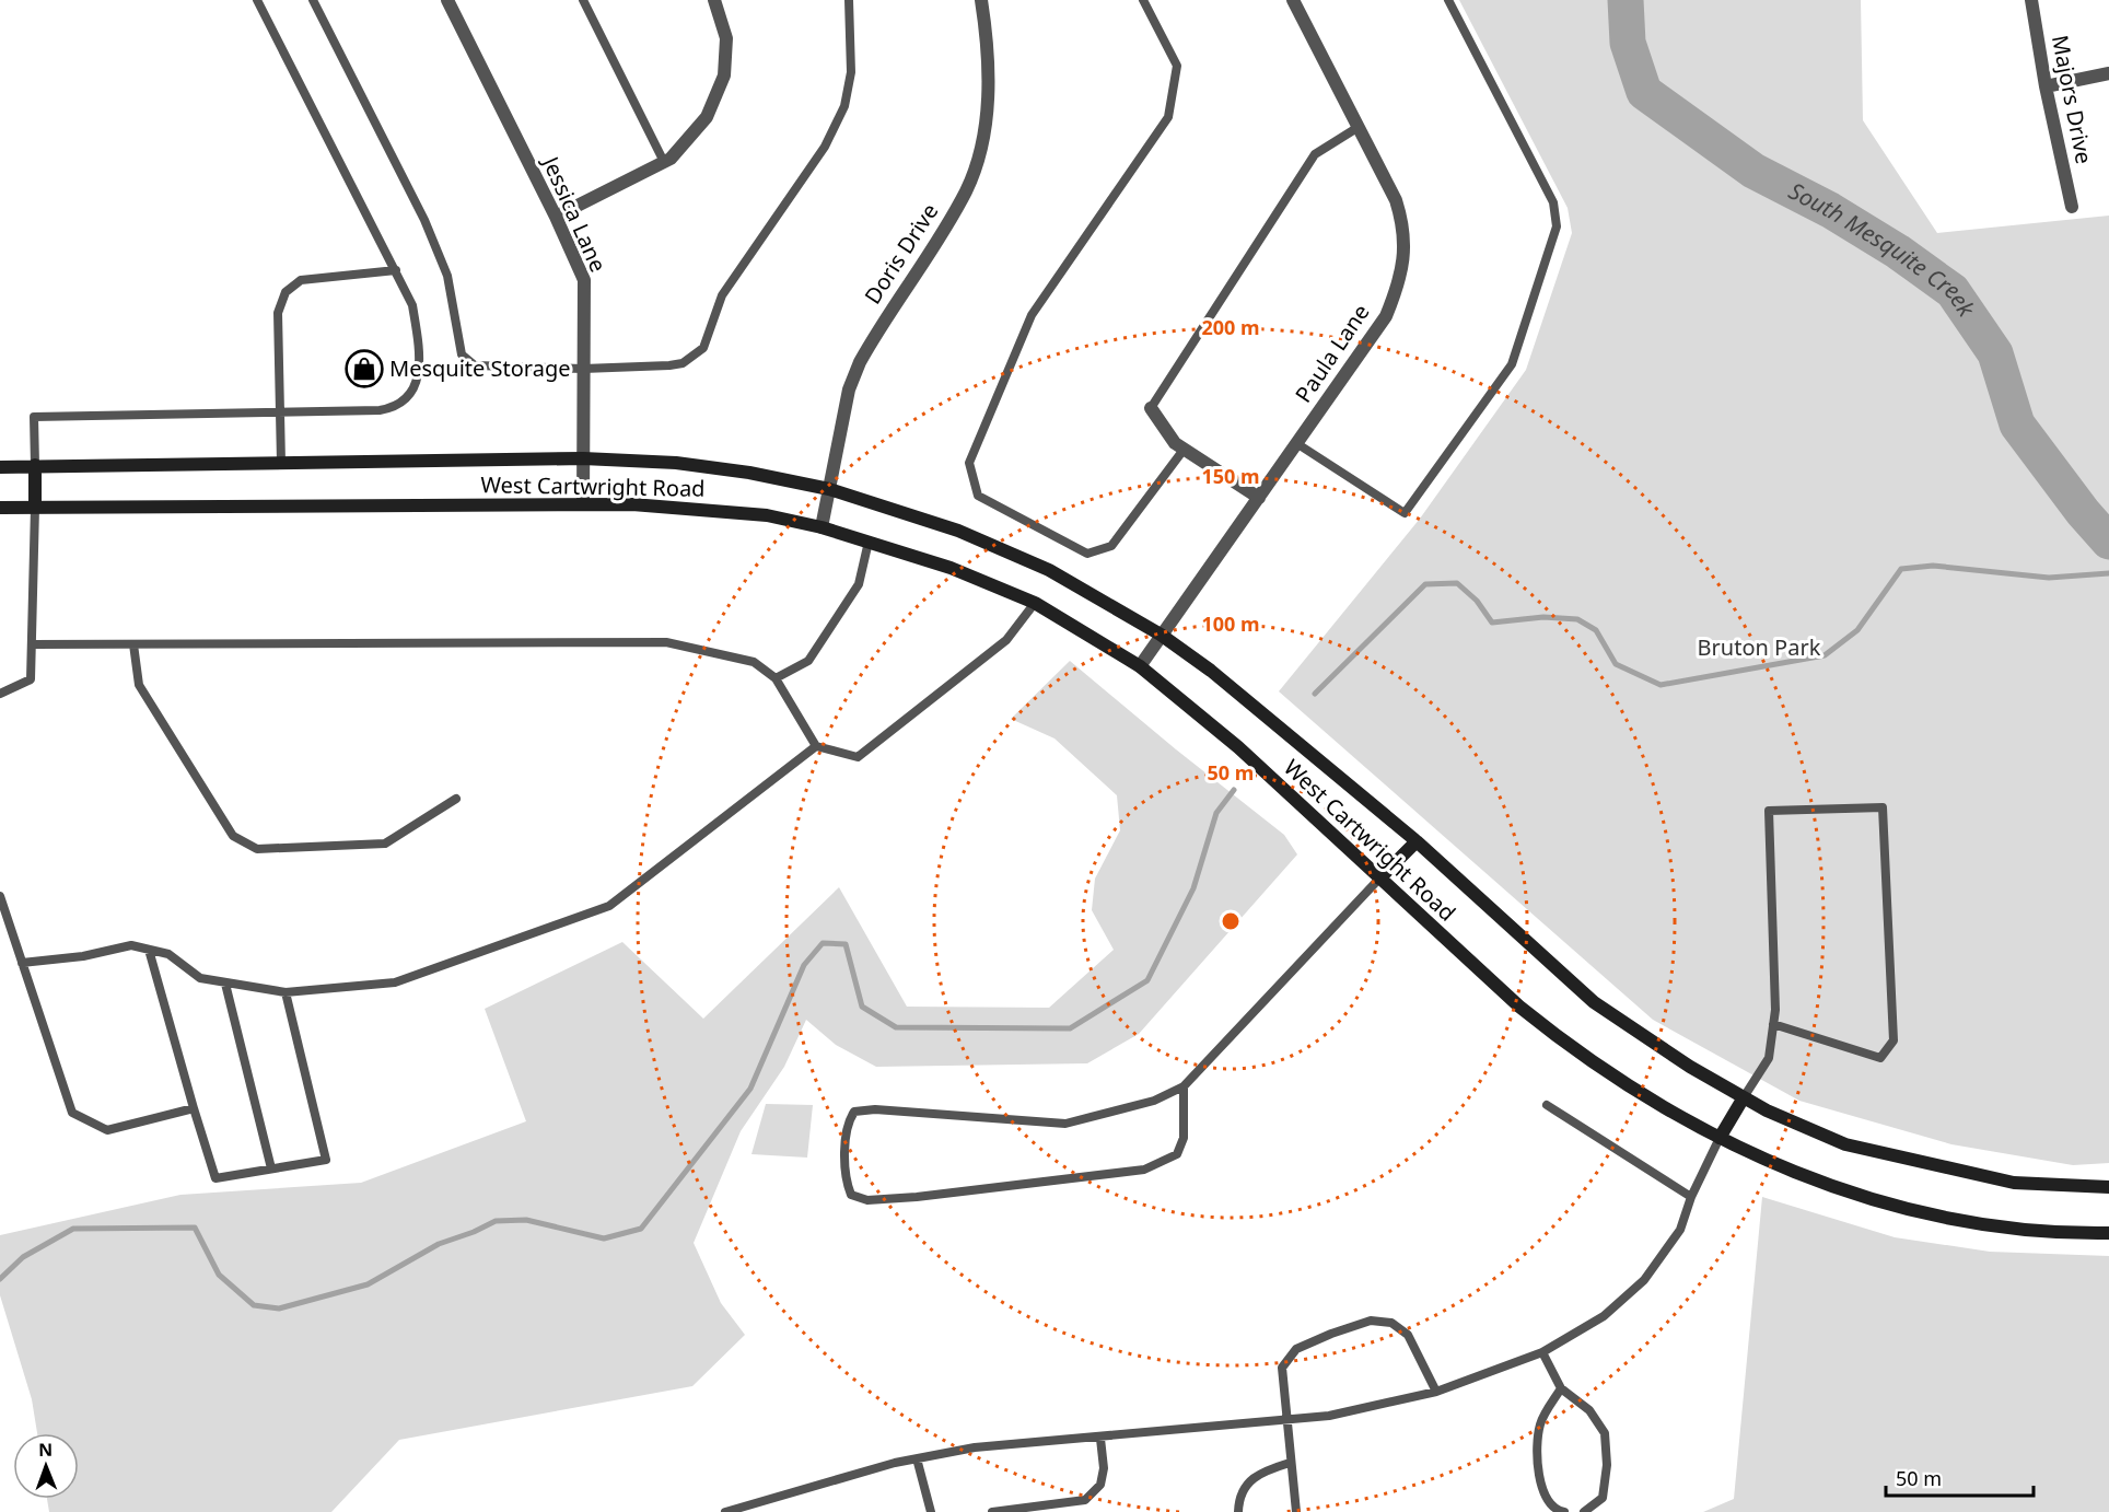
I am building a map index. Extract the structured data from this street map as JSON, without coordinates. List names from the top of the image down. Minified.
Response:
{"streets":{"main road":["West Cartwright Road"],"street":["Majors Drive","Jessica Lane","Doris Drive","Paula Lane"]},"crossings":[["Jessica Lane","West Cartwright Road"],["Doris Drive","West Cartwright Road"],["Paula Lane","West Cartwright Road"]],"water":["South Mesquite Creek"],"parks":["Bruton Park"],"places":{"shop":["Mesquite Storage"]},"scale_bar":"50 m","north":"top","rings":["200 m","150 m","100 m","50 m"]}
